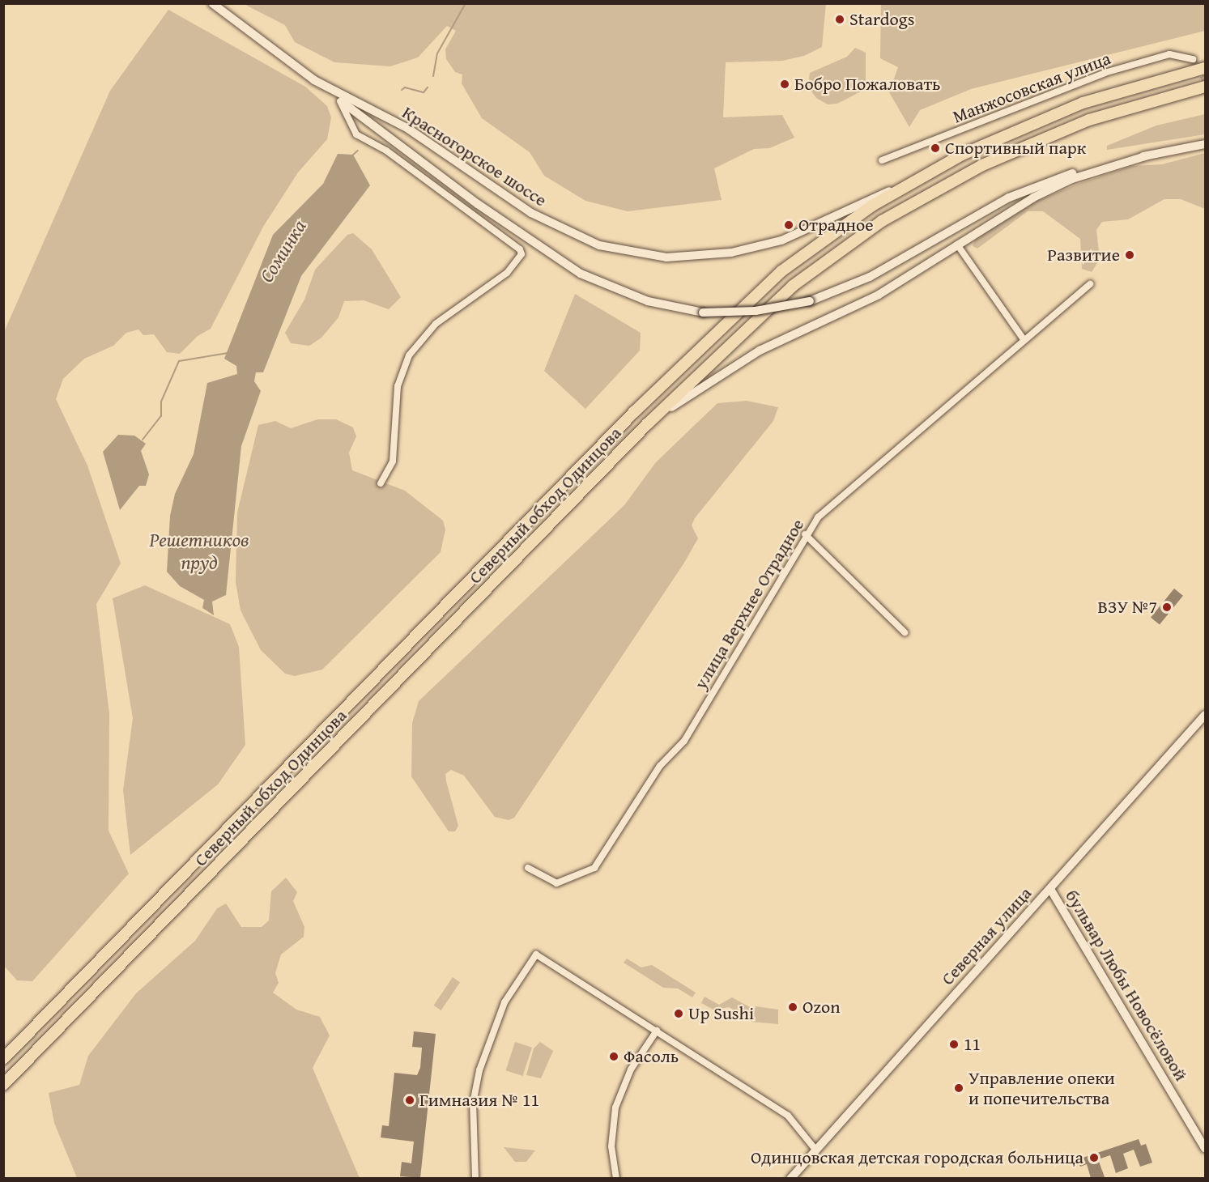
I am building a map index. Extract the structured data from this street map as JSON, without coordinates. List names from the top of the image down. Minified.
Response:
{"streets":{"highway":["Северный обход Одинцова"],"main road":["Красногорское шоссе","Северная улица","бульвар Любы Новосёловой"],"street":["Манжосовская улица","улица Верхнее Отрадное"]},"crossings":[["Красногорское шоссе","Северный обход Одинцова"],["Северная улица","бульвар Любы Новосёловой"]],"water":["Соминка","Решетников пруд"],"places":["Stardogs","Бобро Пожаловать","Спортивный парк","Отрадное","Развитие","ВЗУ №7","Ozon","Up Sushi","11","Фасоль","Управление опеки и попечительства","Гимназия № 11","Одинцовская детская городская больница"]}
